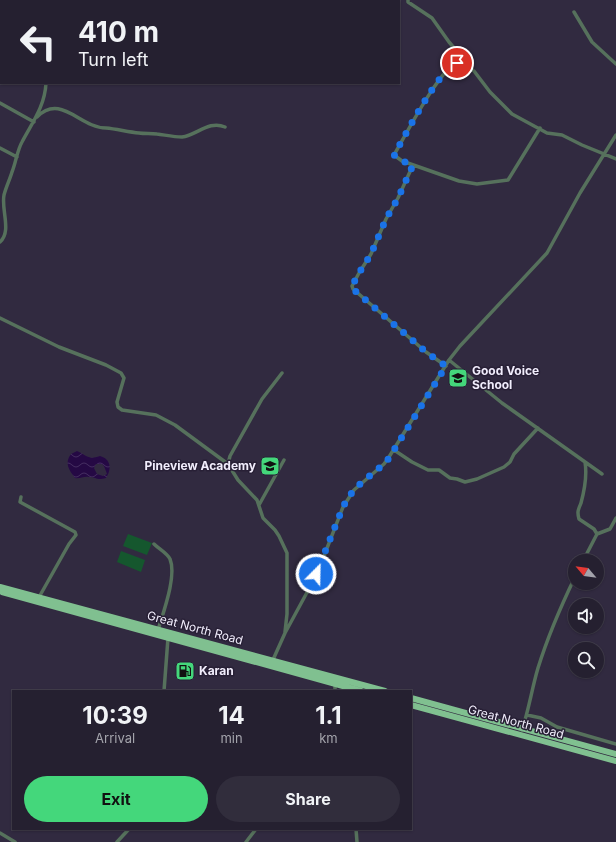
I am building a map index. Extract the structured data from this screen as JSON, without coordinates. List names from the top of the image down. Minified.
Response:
{"streets":{"highway":["Great North Road"]},"places":{"school or university":["Good Voice School","Pineview Academy"],"fuel station":["Karan"]},"north":"top left","page":{"turn":["410 m","Turn left"],"eta":["10:39","Arrival","14","min","1.1","km"],"buttons":["Exit","Share"]}}
